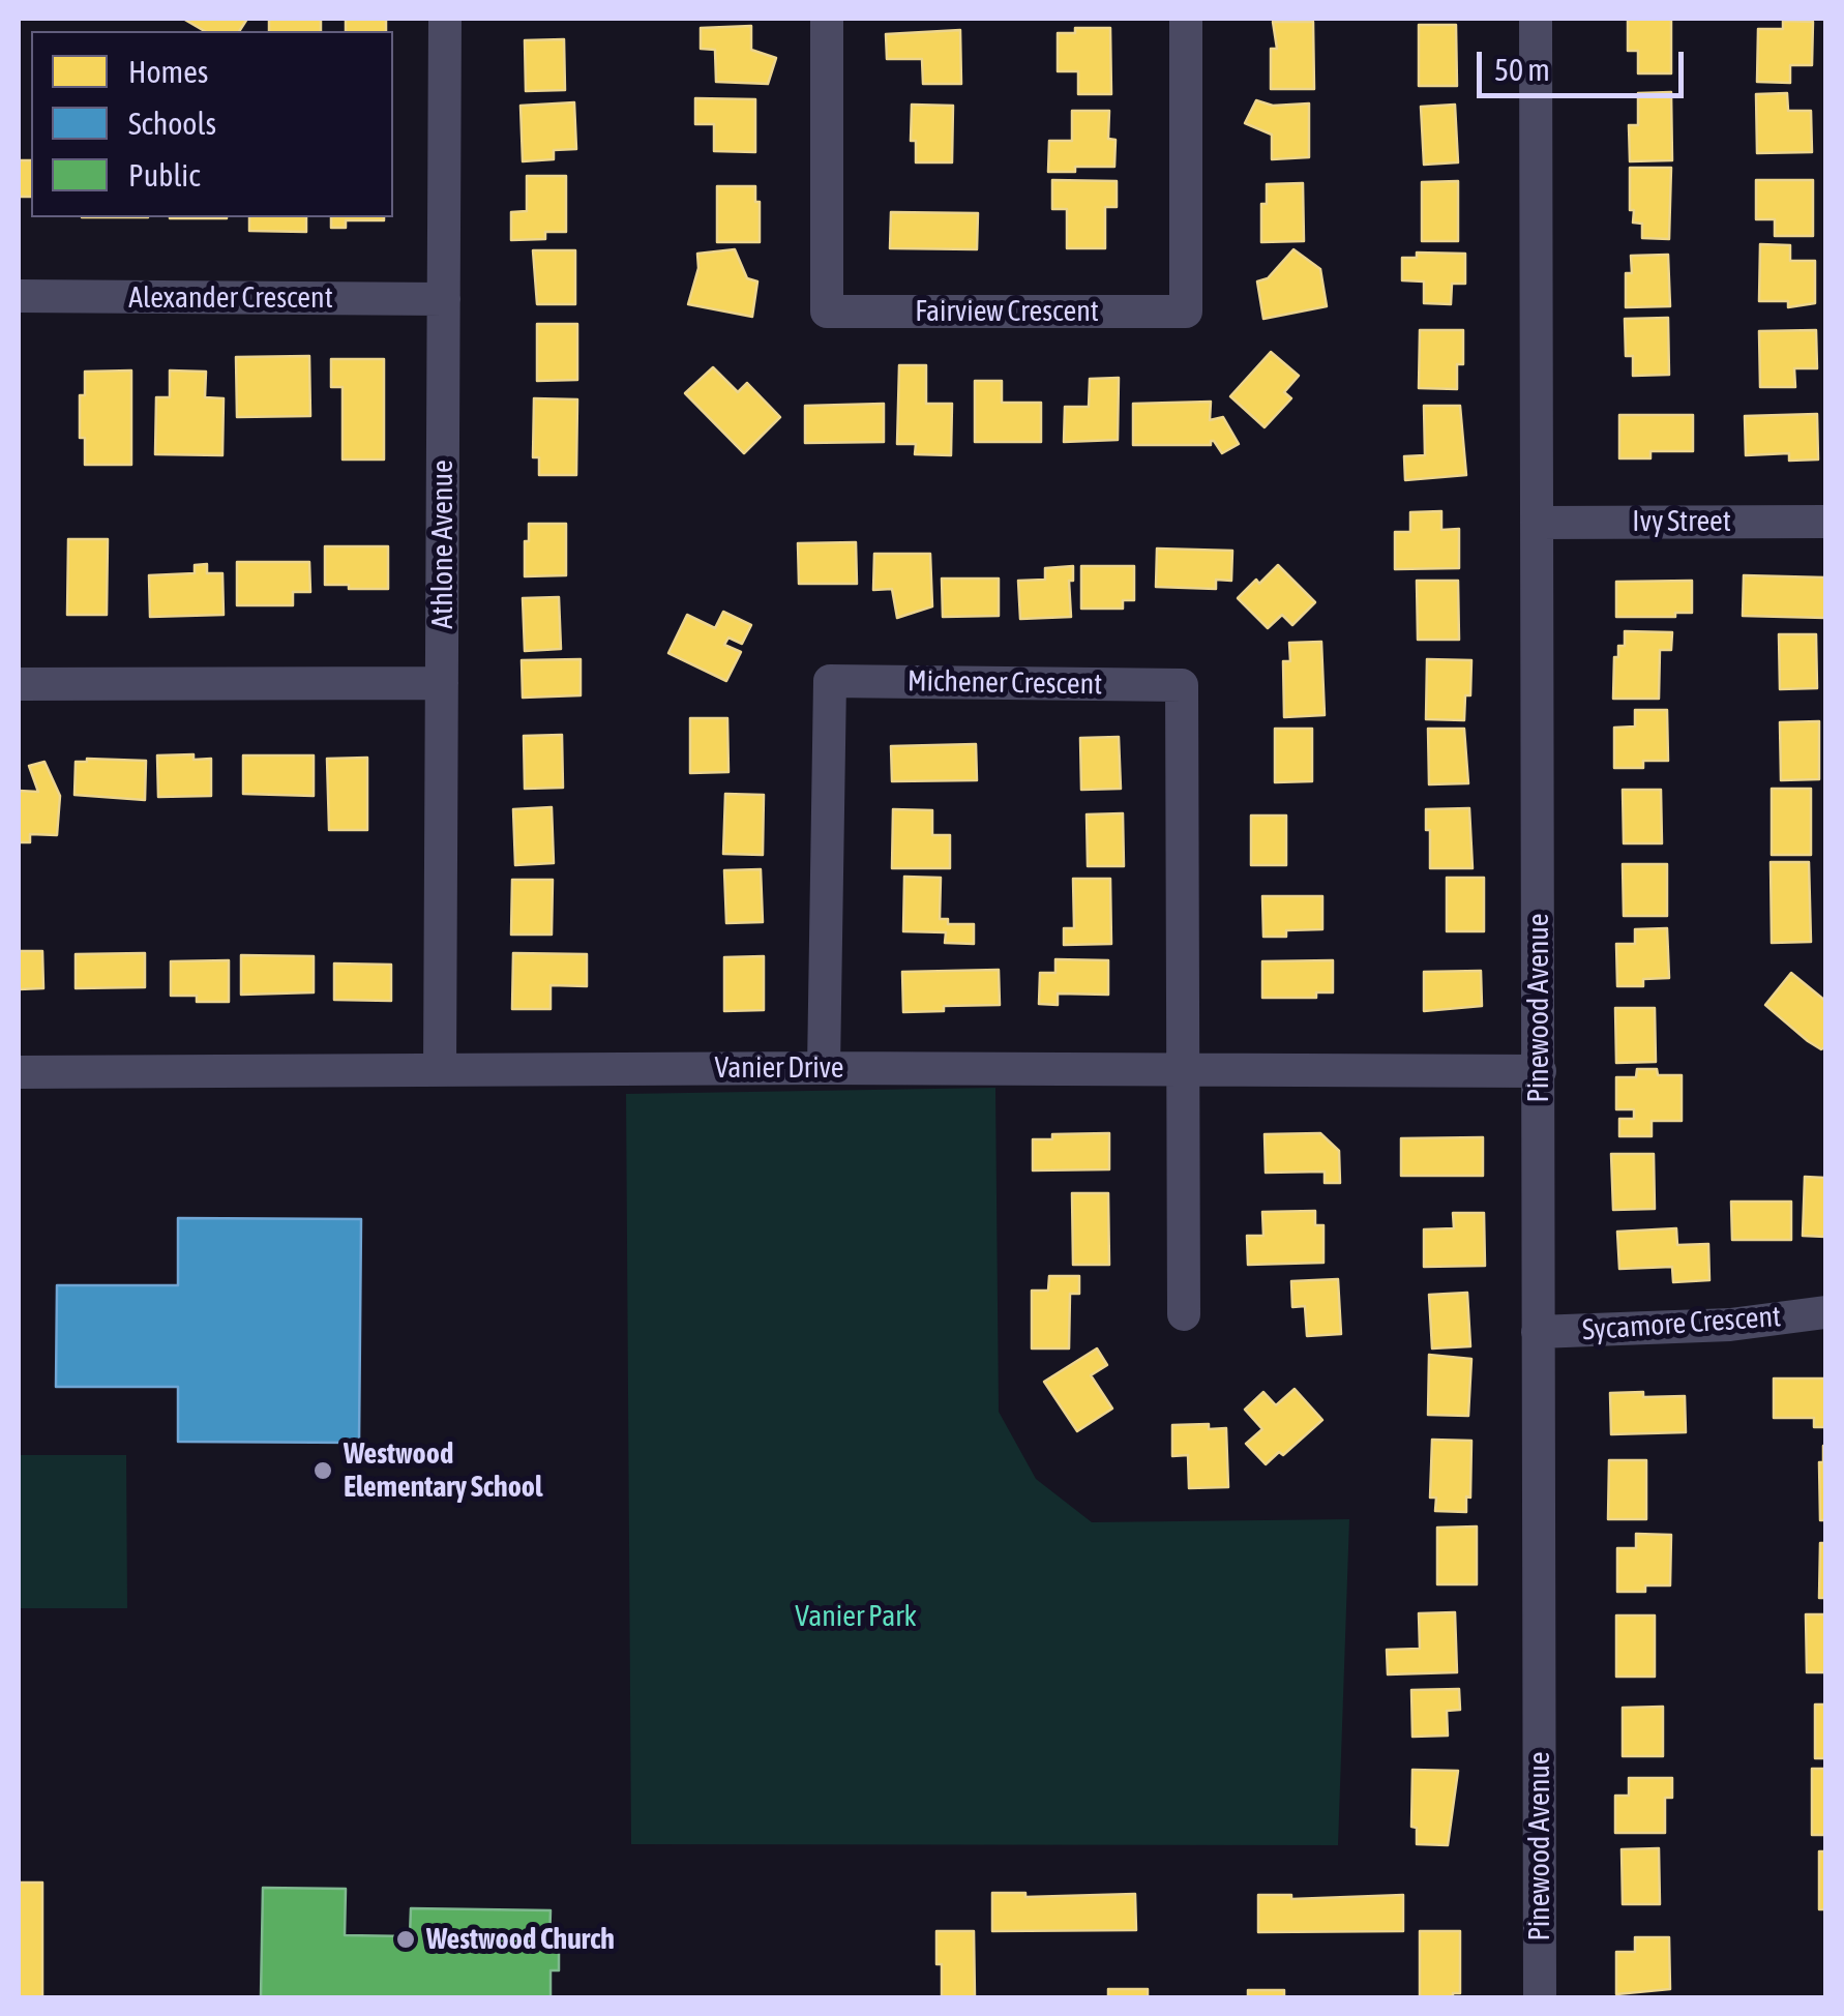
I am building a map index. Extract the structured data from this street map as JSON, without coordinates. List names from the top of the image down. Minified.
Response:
{"streets":{"street":["Alexander Crescent","Fairview Crescent","Ivy Street","Athlone Avenue","Michener Crescent","Pinewood Avenue","Vanier Drive","Sycamore Crescent"]},"crossings":[["Alexander Crescent","Athlone Avenue"],["Ivy Street","Pinewood Avenue"],["Athlone Avenue","Vanier Drive"],["Michener Crescent","Vanier Drive"],["Pinewood Avenue","Vanier Drive"],["Pinewood Avenue","Sycamore Crescent"]],"parks":["Vanier Park"],"places":["Westwood Elementary School","Westwood Church"],"legend":["Homes","Schools","Public"],"scale_bar":"50 m"}
